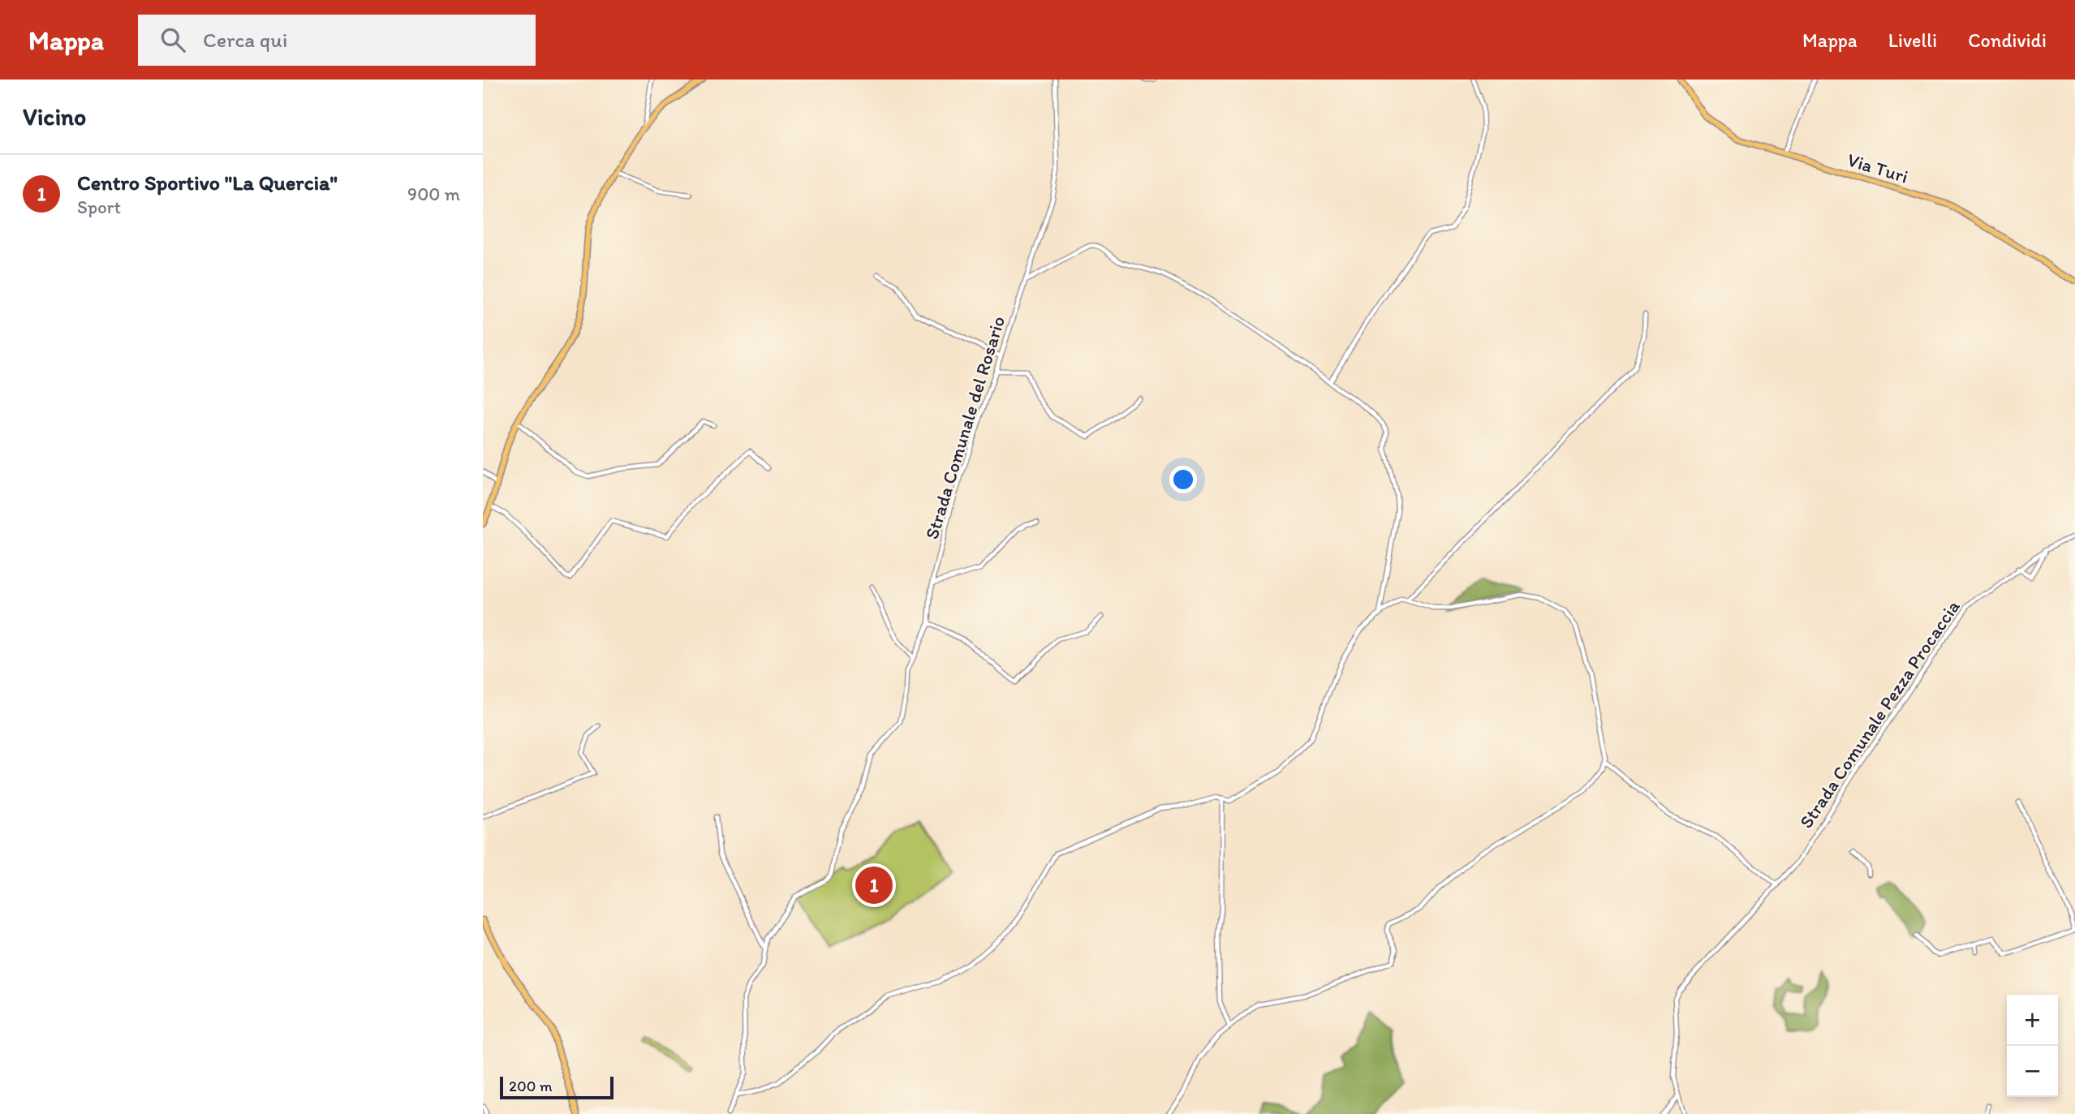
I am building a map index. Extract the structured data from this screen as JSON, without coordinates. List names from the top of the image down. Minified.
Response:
{"streets":{"main road":["Via Turi"],"street":["Strada Comunale del Rosario","Strada Comunale Pezza Procaccia"]},"scale_bar":"200 m","page":{"header":"Mappa","search":"Cerca qui","nav":["Mappa","Livelli","Condividi"],"heading":"Vicino","list":[{"mark":"1","name":"Centro Sportivo \"La Quercia\"","note":"Sport","value":"900 m"}],"pins":"1","map_buttons":["+","−"],"scale":"200 m"}}
